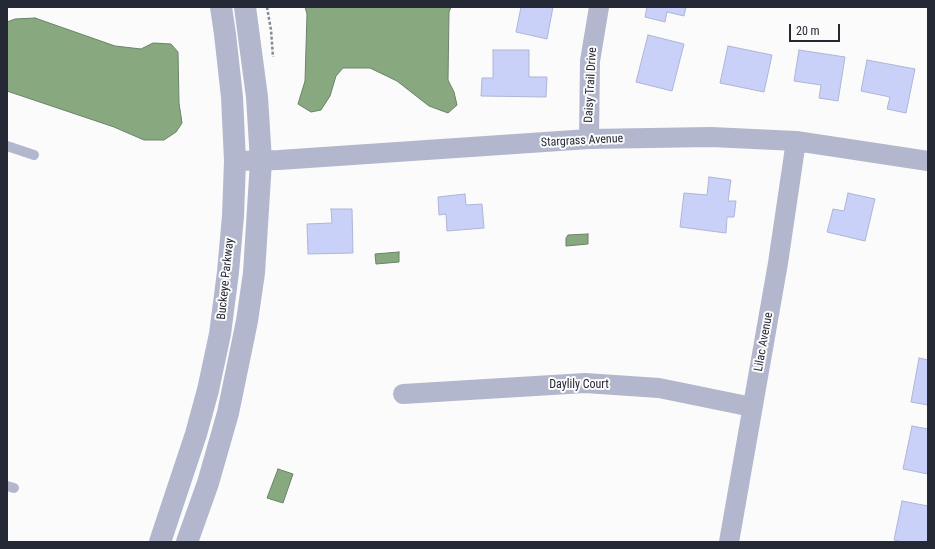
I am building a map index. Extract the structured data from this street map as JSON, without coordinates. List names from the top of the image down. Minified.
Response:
{"streets":{"street":["Daisy Trail Drive","Stargrass Avenue","Buckeye Parkway","Lilac Avenue","Daylily Court"]},"crossings":[["Daisy Trail Drive","Stargrass Avenue"],["Stargrass Avenue","Buckeye Parkway"],["Stargrass Avenue","Lilac Avenue"],["Lilac Avenue","Daylily Court"]],"scale_bar":"20 m"}
